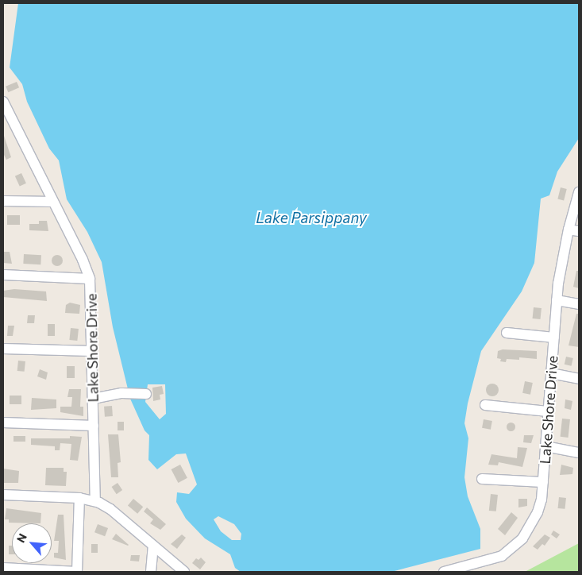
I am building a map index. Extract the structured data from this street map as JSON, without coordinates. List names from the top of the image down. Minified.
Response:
{"streets":{"street":["Lake Shore Drive"]},"water":["Lake Parsippany"],"north":"top left"}
